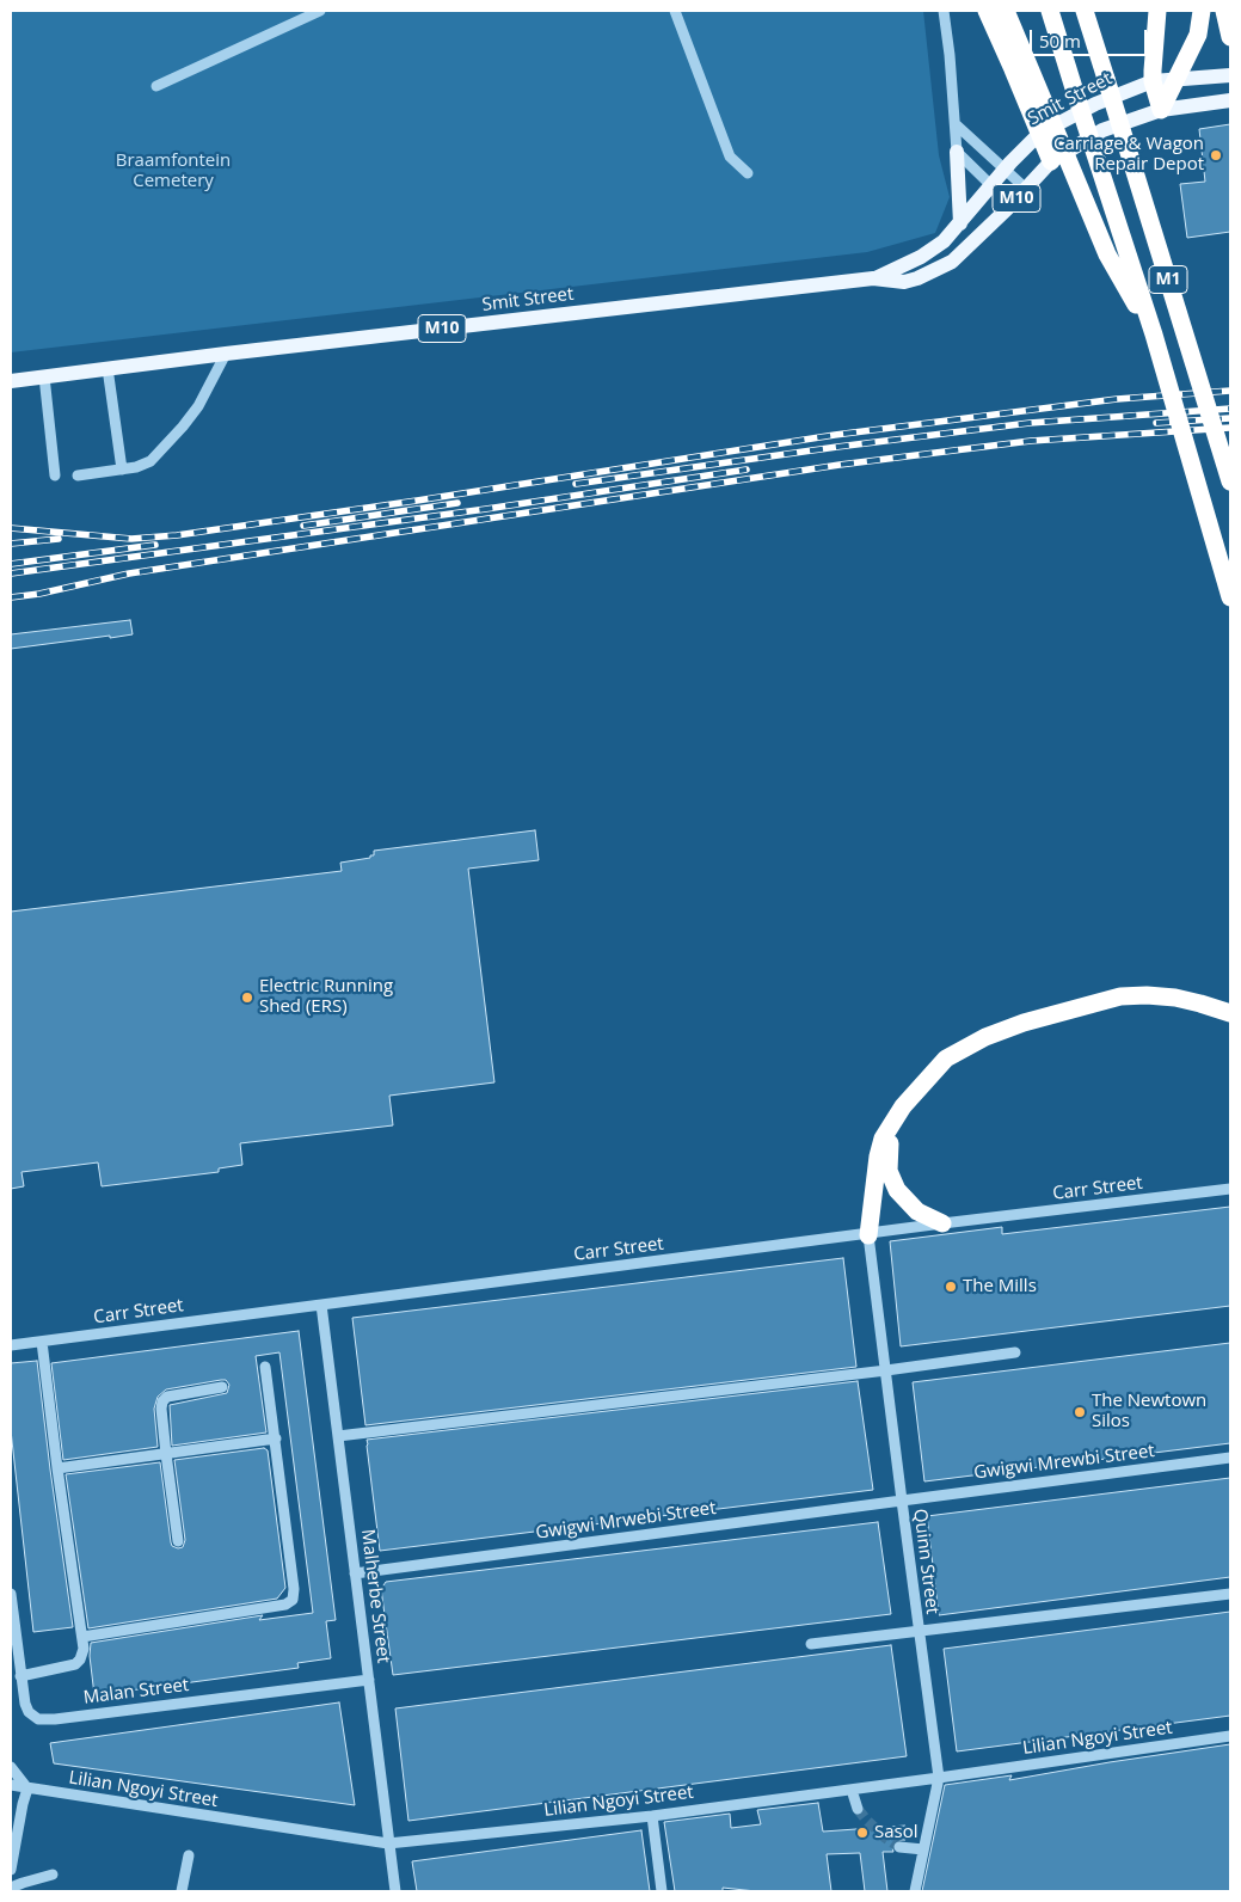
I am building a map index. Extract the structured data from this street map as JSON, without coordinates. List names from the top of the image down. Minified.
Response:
{"streets":{"highway":["M1"],"main road":["Smit Street","M10"],"street":["Carr Street","Gwigwi Mrewbi Street","Gwigwi Mrwebi Street","Quinn Street","Malherbe Street","Malan Street","Lilian Ngoyi Street"]},"crossings":[["Carr Street","Quinn Street"],["Carr Street","Malherbe Street"],["Gwigwi Mrewbi Street","Gwigwi Mrwebi Street"],["Gwigwi Mrewbi Street","Quinn Street"],["Gwigwi Mrwebi Street","Quinn Street"],["Gwigwi Mrwebi Street","Malherbe Street"],["Quinn Street","Lilian Ngoyi Street"],["Malherbe Street","Malan Street"],["Malherbe Street","Lilian Ngoyi Street"]],"parks":["Braamfontein Cemetery"],"places":["Carriage & Wagon Repair Depot","Electric Running Shed (ERS)","The Mills","The Newtown Silos","Sasol"],"scale_bar":"50 m"}
